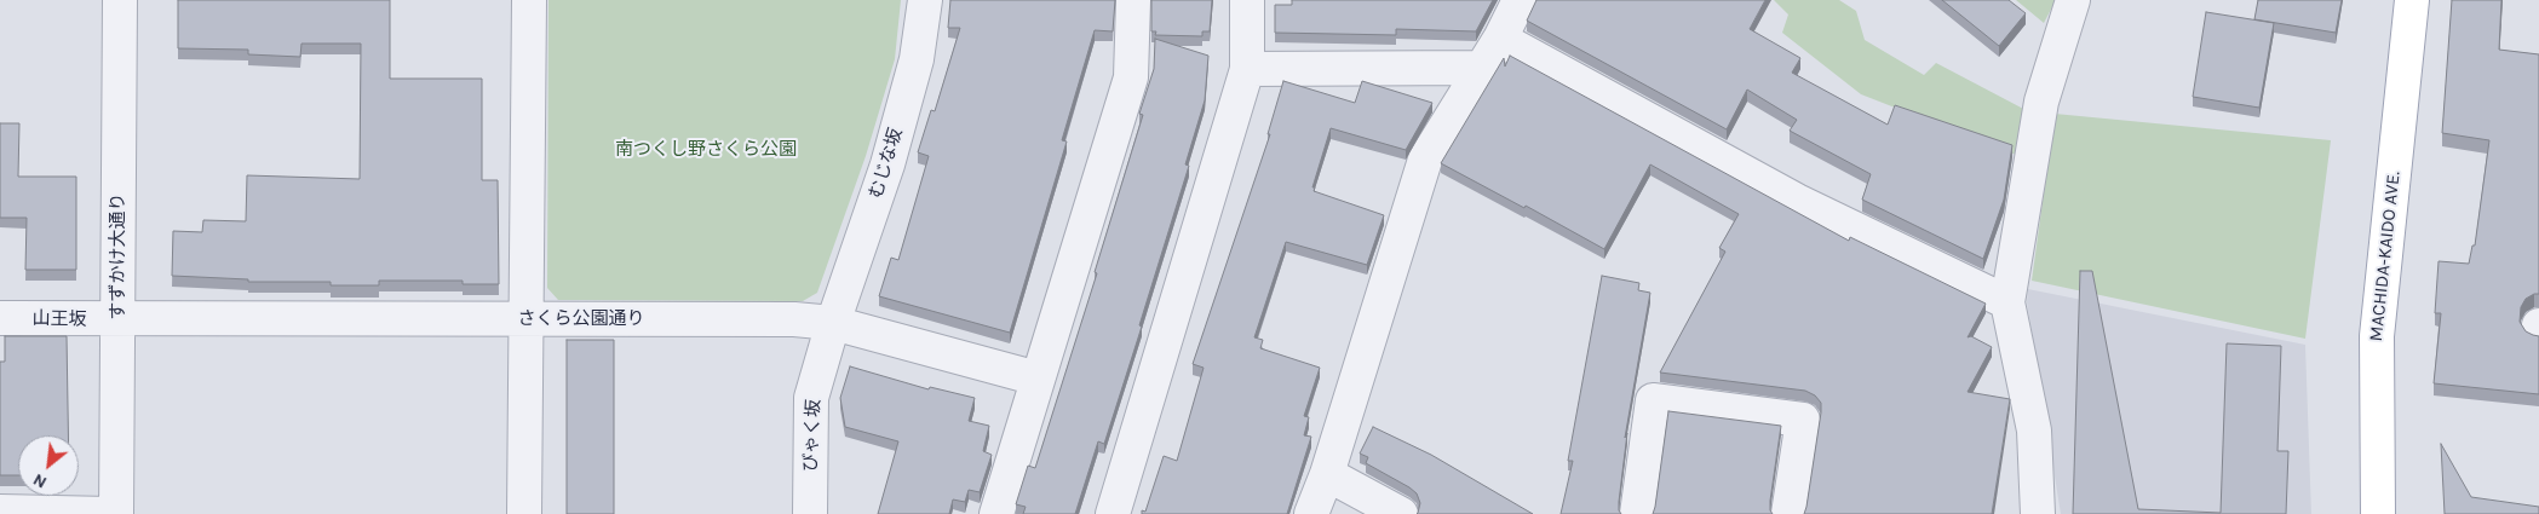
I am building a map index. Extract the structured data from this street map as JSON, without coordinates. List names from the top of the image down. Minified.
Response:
{"streets":{"main road":["MACHIDA-KAIDO AVE."],"street":["むじな坂","すずかけ大通り","山王坂","さくら公園通り","びゃく坂"]},"crossings":[["むじな坂","さくら公園通り"],["むじな坂","びゃく坂"],["すずかけ大通り","山王坂"],["すずかけ大通り","さくら公園通り"],["山王坂","さくら公園通り"],["さくら公園通り","びゃく坂"]],"parks":["南つくし野さくら公園"],"north":"bottom left"}
